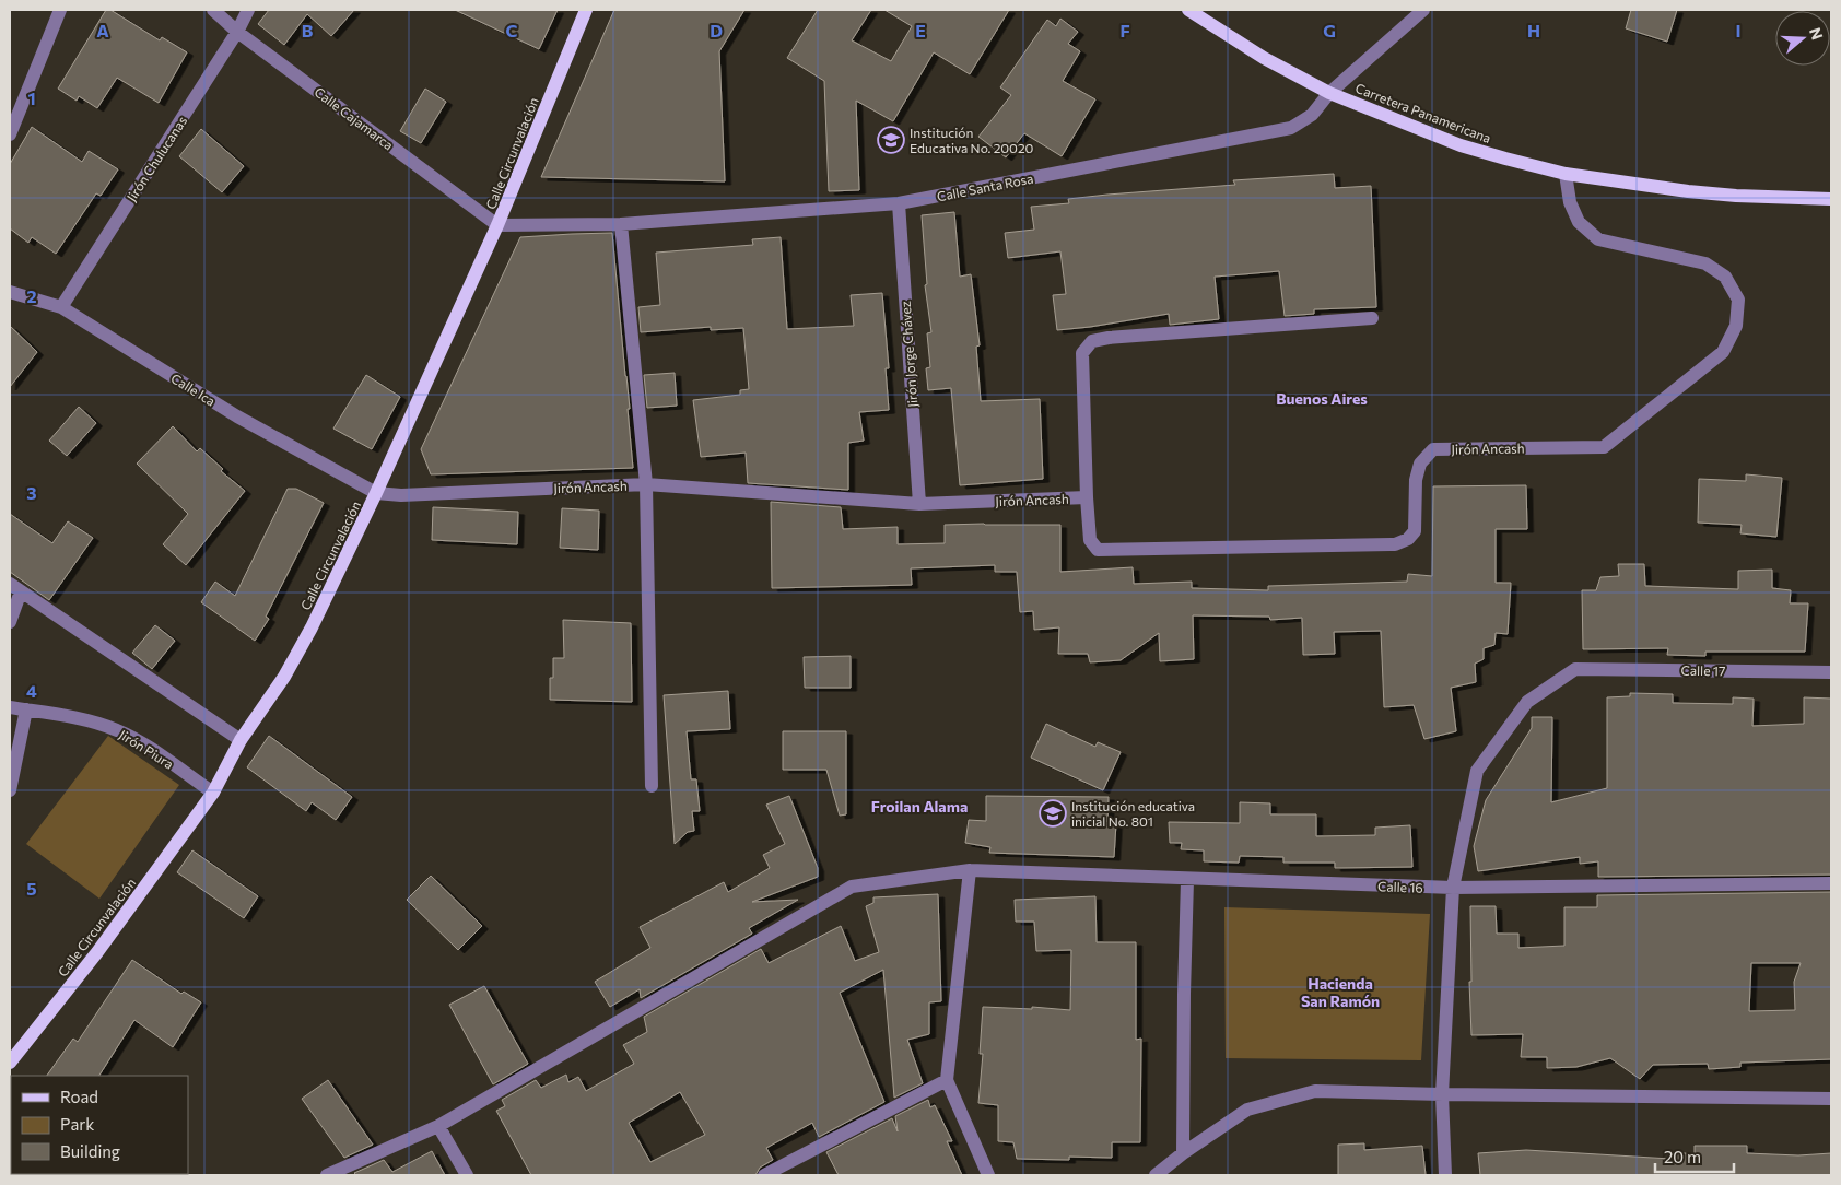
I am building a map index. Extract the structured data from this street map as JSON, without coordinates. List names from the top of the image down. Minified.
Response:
{"streets":{"main road":["Carretera Panamericana","Calle Circunvalación"],"street":["Calle Cajamarca","Jirón Chulucanas","Calle Santa Rosa","Jirón Jorge Chávez","Calle Ica","Jirón Ancash","Calle 17","Jirón Piura","Calle 16"]},"crossings":[["Carretera Panamericana","Calle Santa Rosa"],["Carretera Panamericana","Jirón Ancash"],["Calle Cajamarca","Calle Circunvalación"],["Calle Cajamarca","Jirón Chulucanas"],["Calle Cajamarca","Calle Santa Rosa"],["Calle Circunvalación","Calle Santa Rosa"],["Calle Circunvalación","Calle Ica"],["Calle Circunvalación","Jirón Ancash"],["Calle Circunvalación","Jirón Piura"],["Jirón Chulucanas","Calle Ica"],["Calle Santa Rosa","Jirón Jorge Chávez"],["Jirón Jorge Chávez","Jirón Ancash"],["Calle Ica","Jirón Ancash"],["Calle 17","Calle 16"]],"districts":["Buenos Aires","Froilan Alama","Hacienda San Ramón"],"places":{"school or university":["Institución Educativa No. 20020","Institución educativa inicial No. 801"]},"legend":["Road","Park","Building"],"scale_bar":"20 m","north":"right","grid":{"columns":["A","B","C","D","E","F","G","H","I"],"rows":["1","2","3","4","5"]}}
